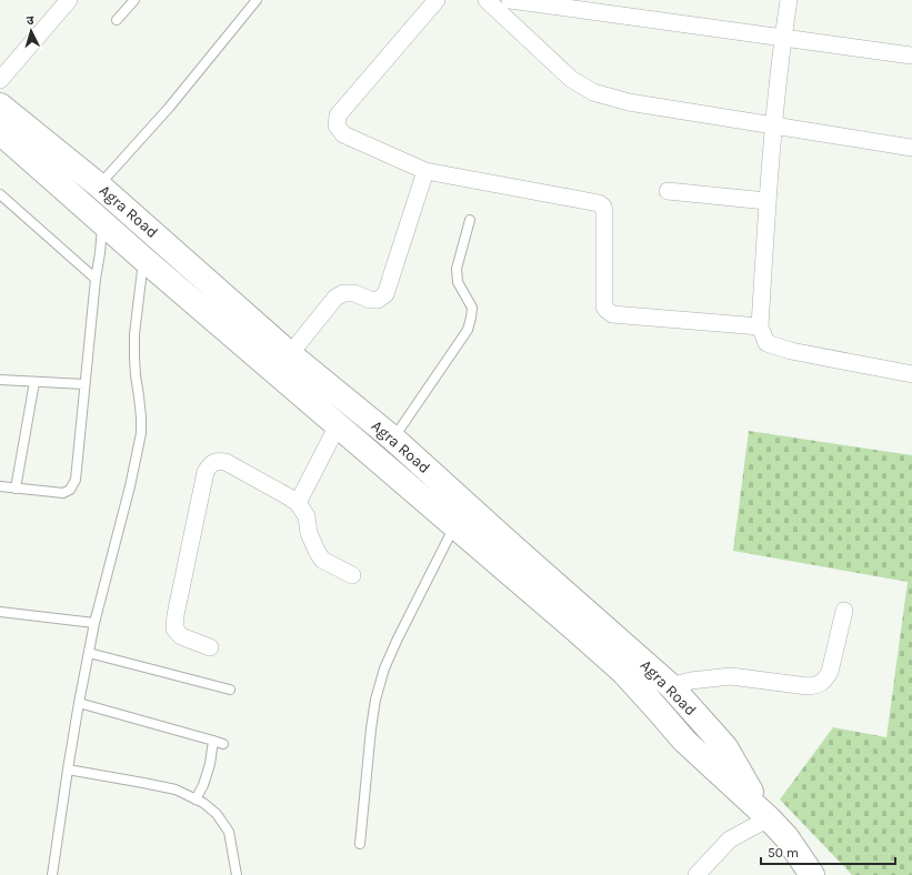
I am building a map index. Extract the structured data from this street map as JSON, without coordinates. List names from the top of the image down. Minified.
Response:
{"streets":{"highway":["Agra Road"]},"scale_bar":"50 m","north":"top"}
